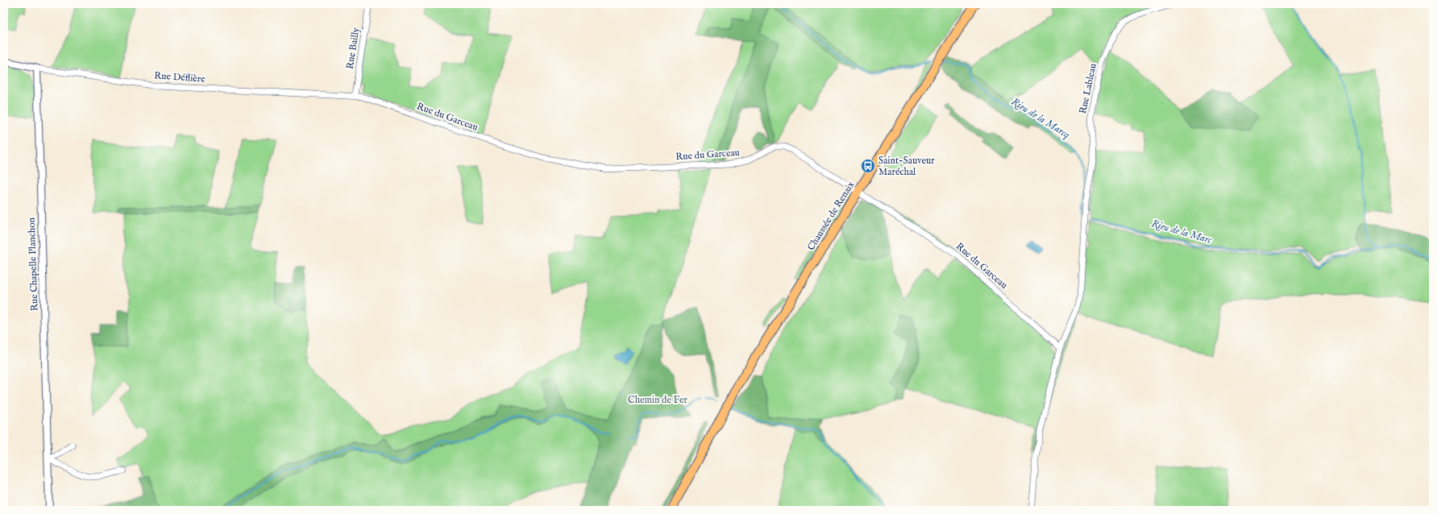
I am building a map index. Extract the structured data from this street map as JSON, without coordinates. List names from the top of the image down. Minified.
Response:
{"streets":{"main road":["Chaussée de Renaix"],"street":["Rue Bailly","Rue Déflière","Rue Lableau","Rue du Garceau","Rue Chapelle Planchon"]},"crossings":[["Rue Bailly","Rue Déflière"],["Rue Bailly","Rue du Garceau"],["Rue Déflière","Rue du Garceau"],["Rue Déflière","Rue Chapelle Planchon"],["Rue Lableau","Rue du Garceau"],["Rue du Garceau","Chaussée de Renaix"]],"water":["Rieu de la Marcq","Rieu de la Marc"],"parks":["Chemin de Fer"],"places":{"bus stop":["Saint-Sauveur Maréchal"]}}
